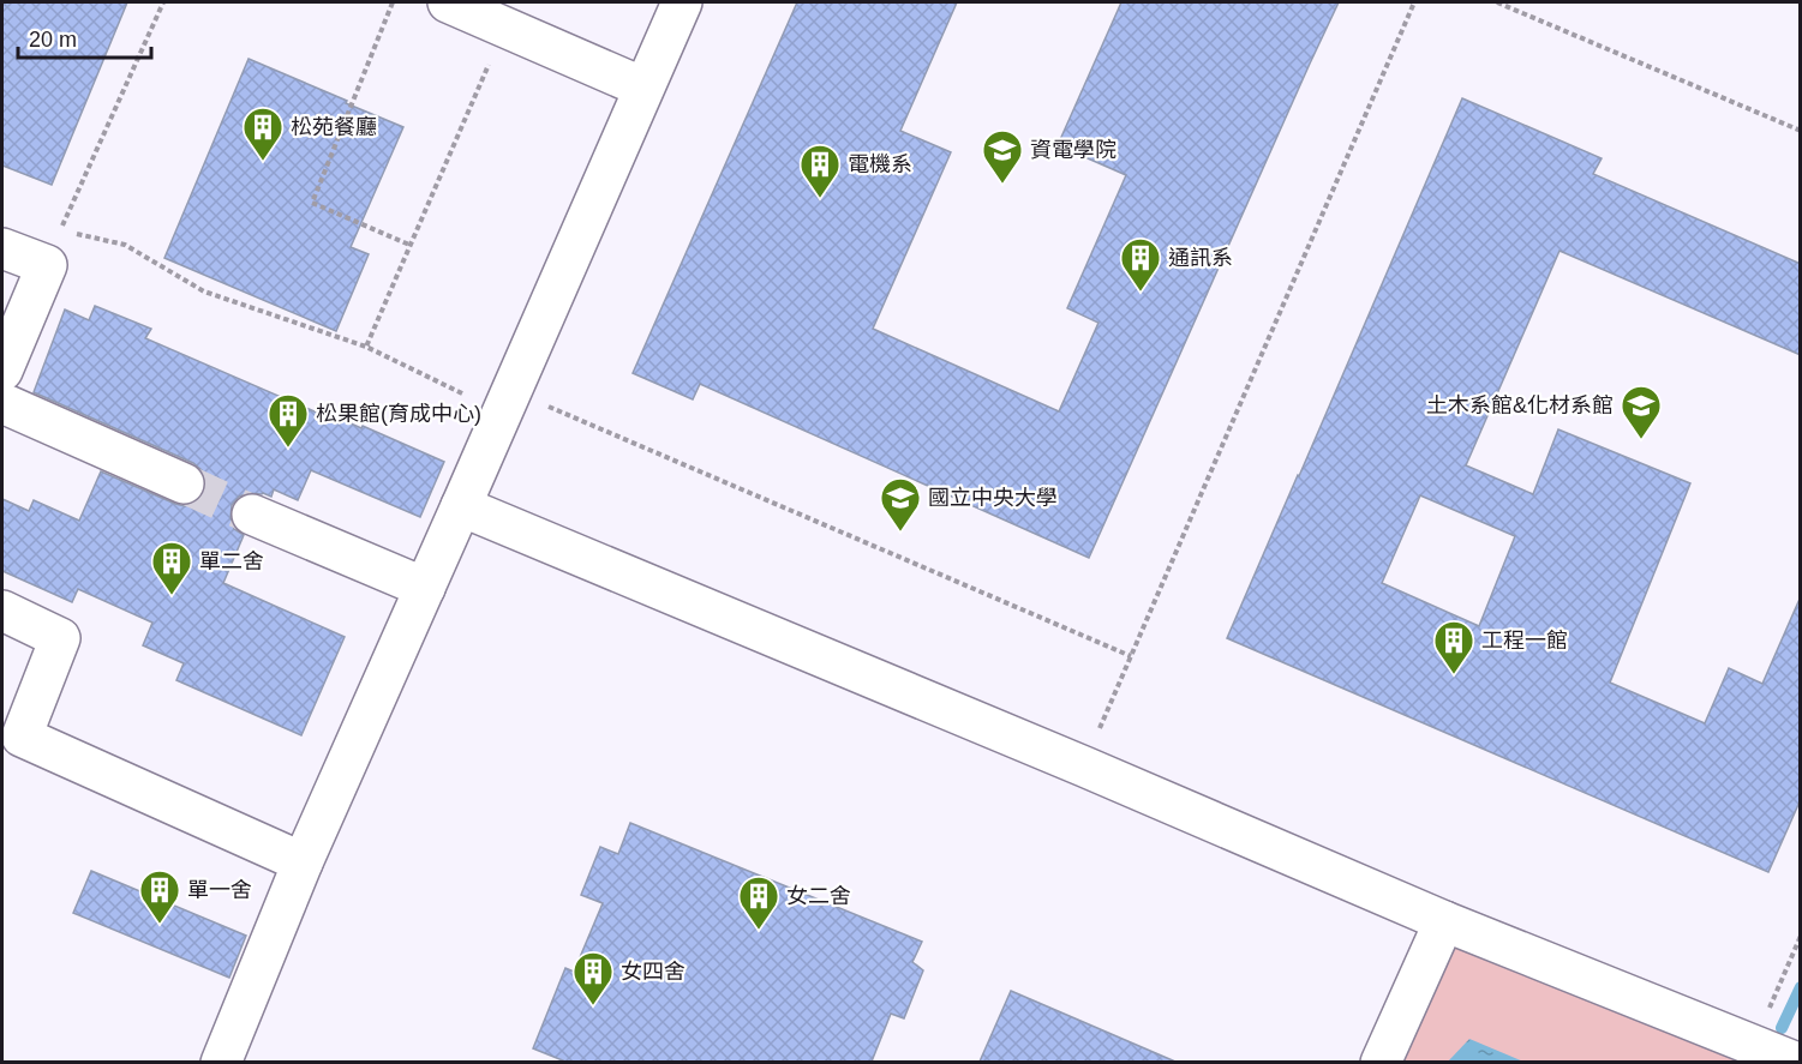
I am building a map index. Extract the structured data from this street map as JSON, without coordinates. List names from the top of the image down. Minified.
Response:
{"places":{"building":["松苑餐廳","電機系","通訊系","松果館(育成中心)","單二舍","工程一館","單一舍","女二舍","女四舍"],"school or university":["資電學院","土木系館&化材系館","國立中央大學"]},"scale_bar":"20 m"}
